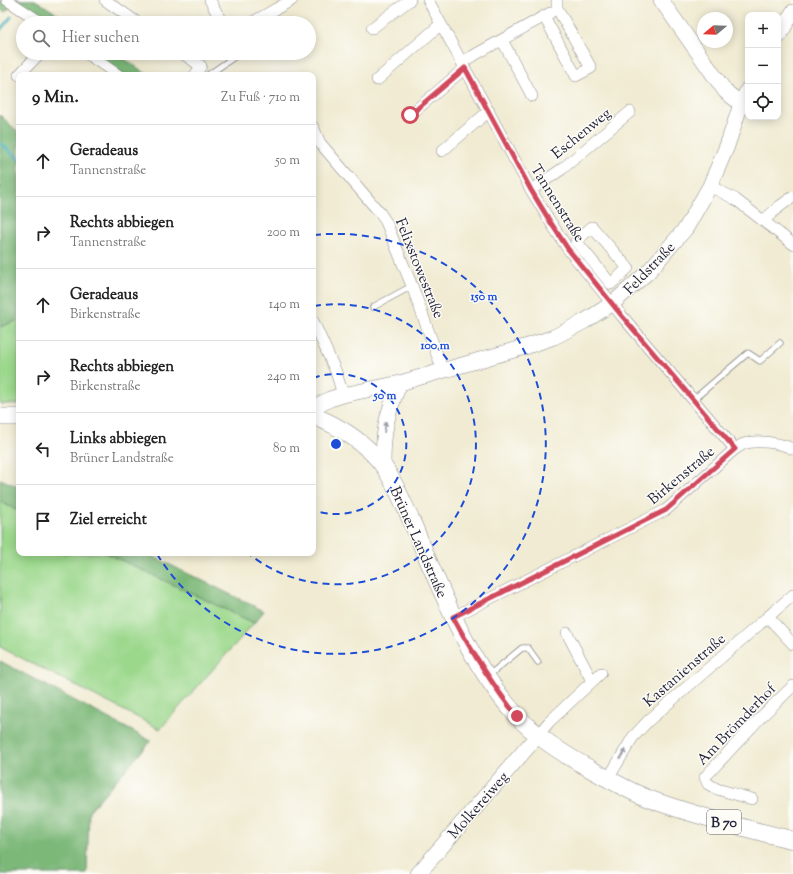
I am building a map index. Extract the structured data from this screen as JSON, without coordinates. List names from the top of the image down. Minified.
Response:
{"streets":{"main road":["Brüner Landstraße","B 70"],"street":["Eschenweg","Tannenstraße","Felixstowestraße","Feldstraße","Birkenstraße","Kastanienstraße","Am Brömderhof","Molkereiweg"]},"crossings":[["Eschenweg","Tannenstraße"],["Tannenstraße","Feldstraße"],["Tannenstraße","Birkenstraße"],["Felixstowestraße","Feldstraße"],["Feldstraße","Birkenstraße"],["Birkenstraße","Brüner Landstraße"],["Brüner Landstraße","Kastanienstraße"],["Brüner Landstraße","Molkereiweg"]],"north":"left","page":{"map_buttons":["+","−"],"search":"Hier suchen","heading":["9 Min.","Zu Fuß · 710 m"],"list":[["Geradeaus","Tannenstraße","50 m"],["Rechts abbiegen","Tannenstraße","200 m"],["Geradeaus","Birkenstraße","140 m"],["Rechts abbiegen","Birkenstraße","240 m"],["Links abbiegen","Brüner Landstraße","80 m"],"Ziel erreicht"]},"rings":["150 m","100 m","50 m"]}
